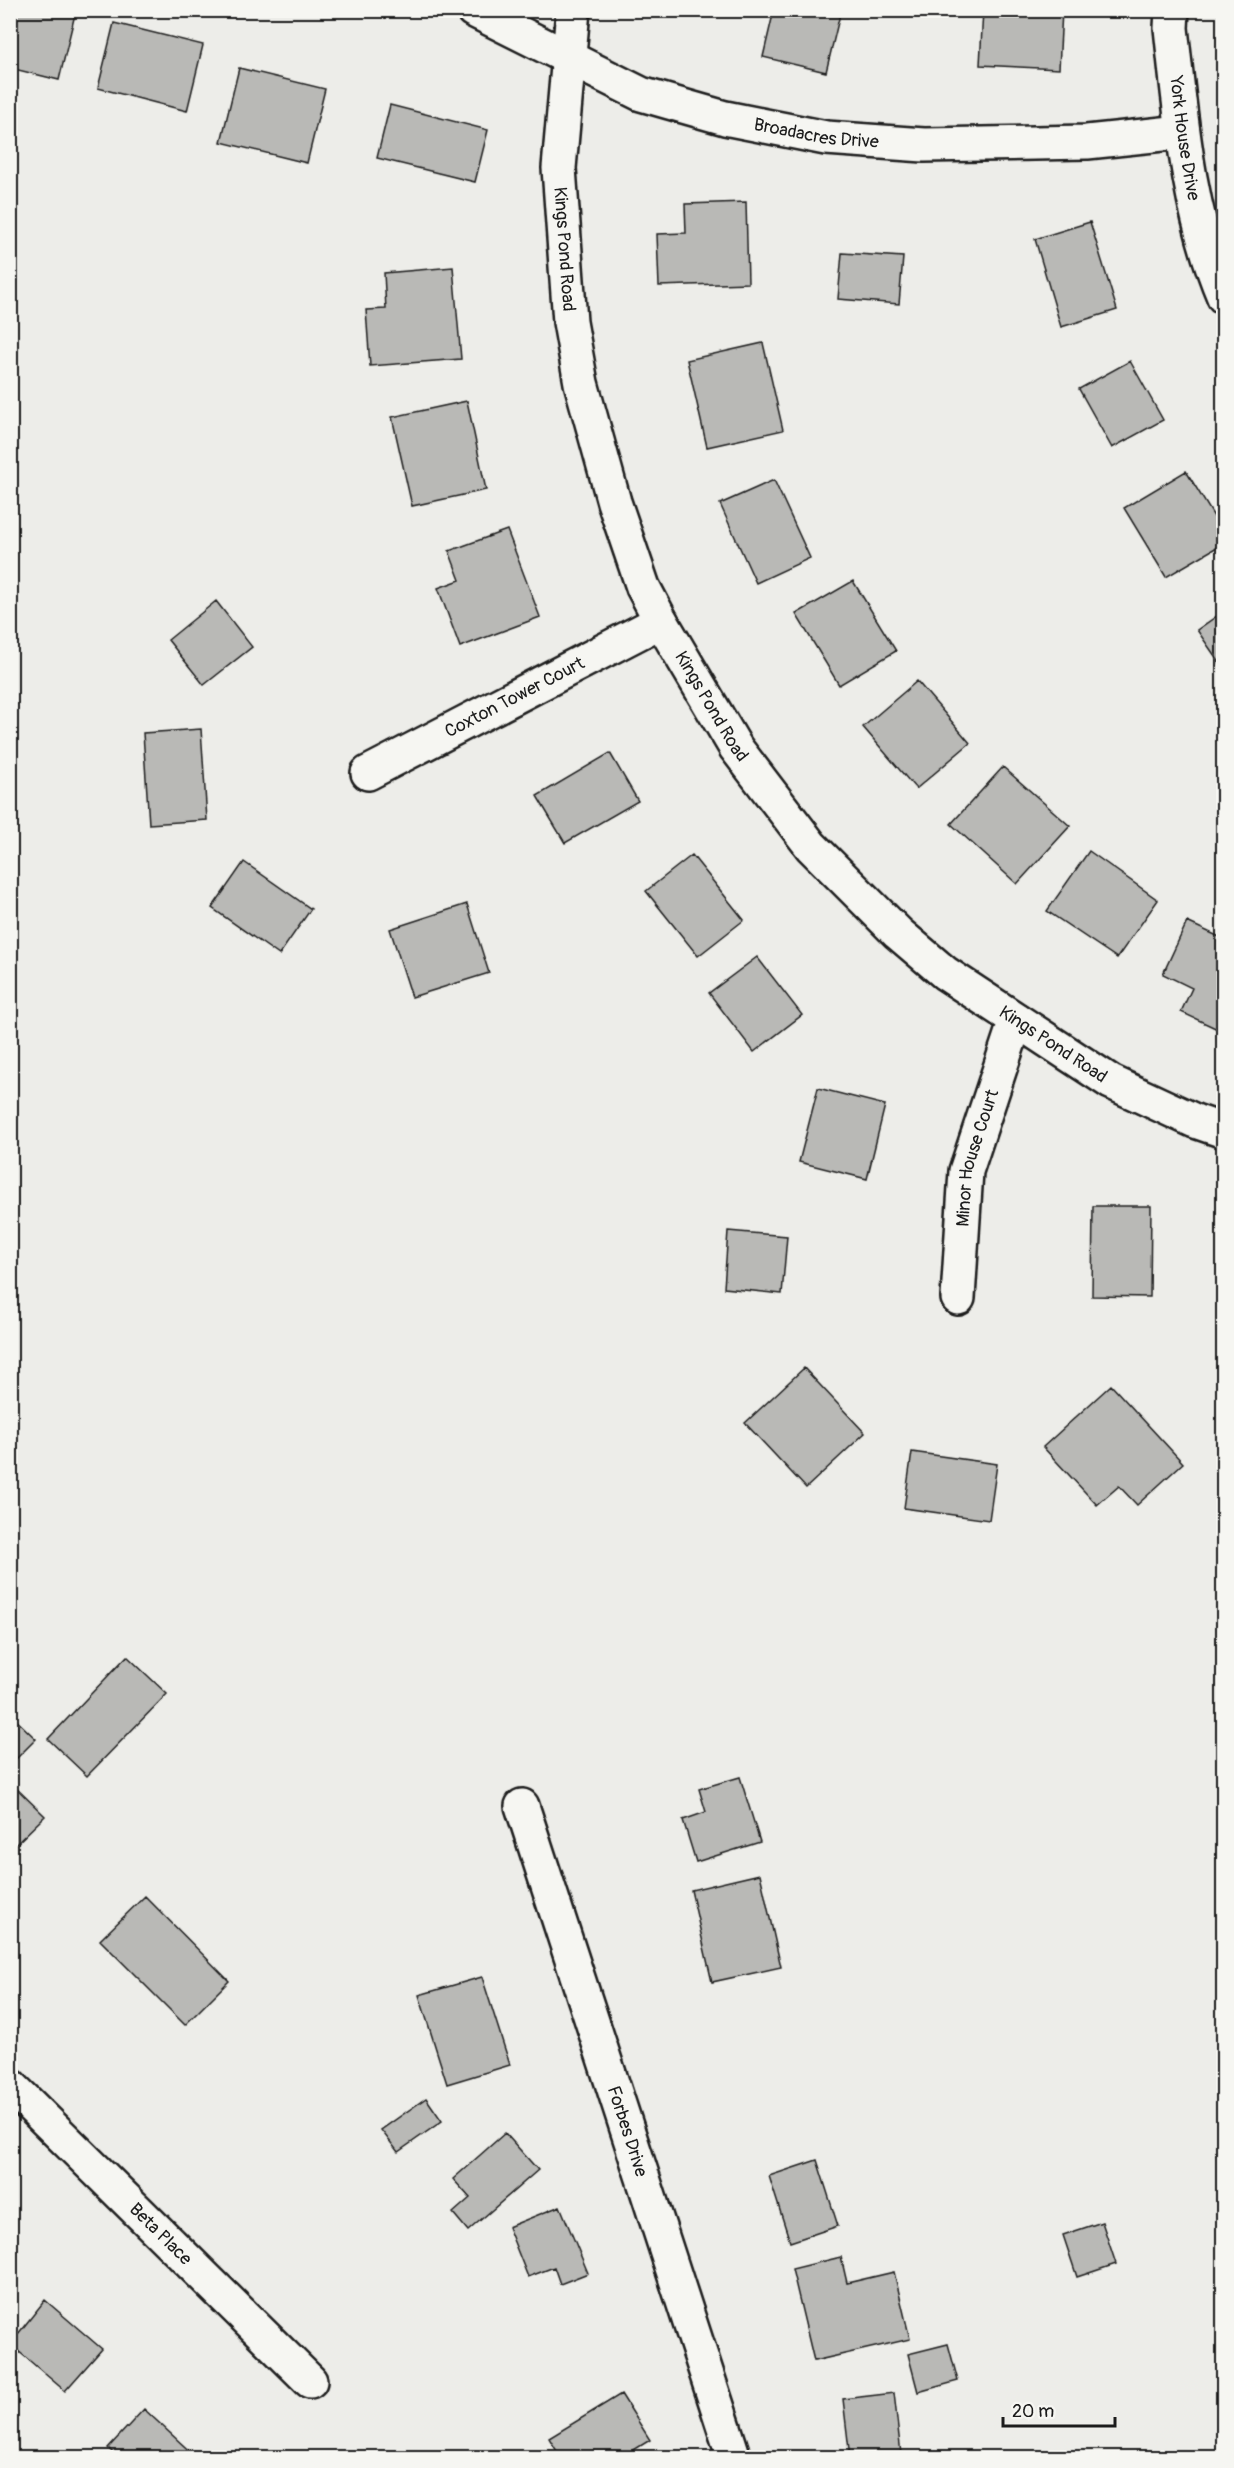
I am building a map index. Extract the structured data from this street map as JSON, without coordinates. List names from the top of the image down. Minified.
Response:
{"streets":{"street":["Broadacres Drive","York House Drive","Kings Pond Road","Coxton Tower Court","Minor House Court","Forbes Drive","Beta Place"]},"crossings":[["Broadacres Drive","York House Drive"],["Broadacres Drive","Kings Pond Road"],["Kings Pond Road","Coxton Tower Court"],["Kings Pond Road","Minor House Court"]],"scale_bar":"20 m"}
